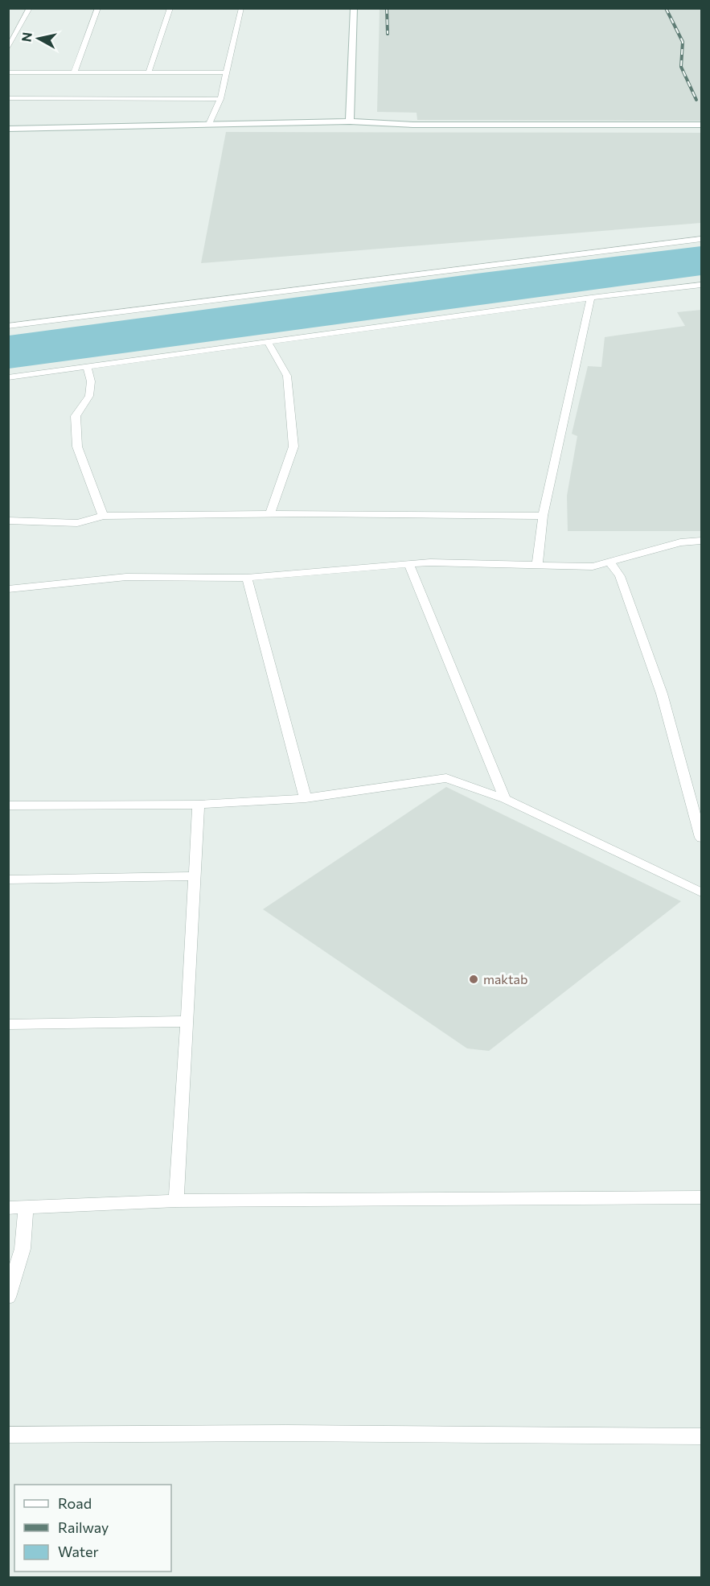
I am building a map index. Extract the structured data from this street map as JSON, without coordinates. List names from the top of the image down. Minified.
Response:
{"places":["maktab"],"legend":["Road","Railway","Water"],"north":"left"}
